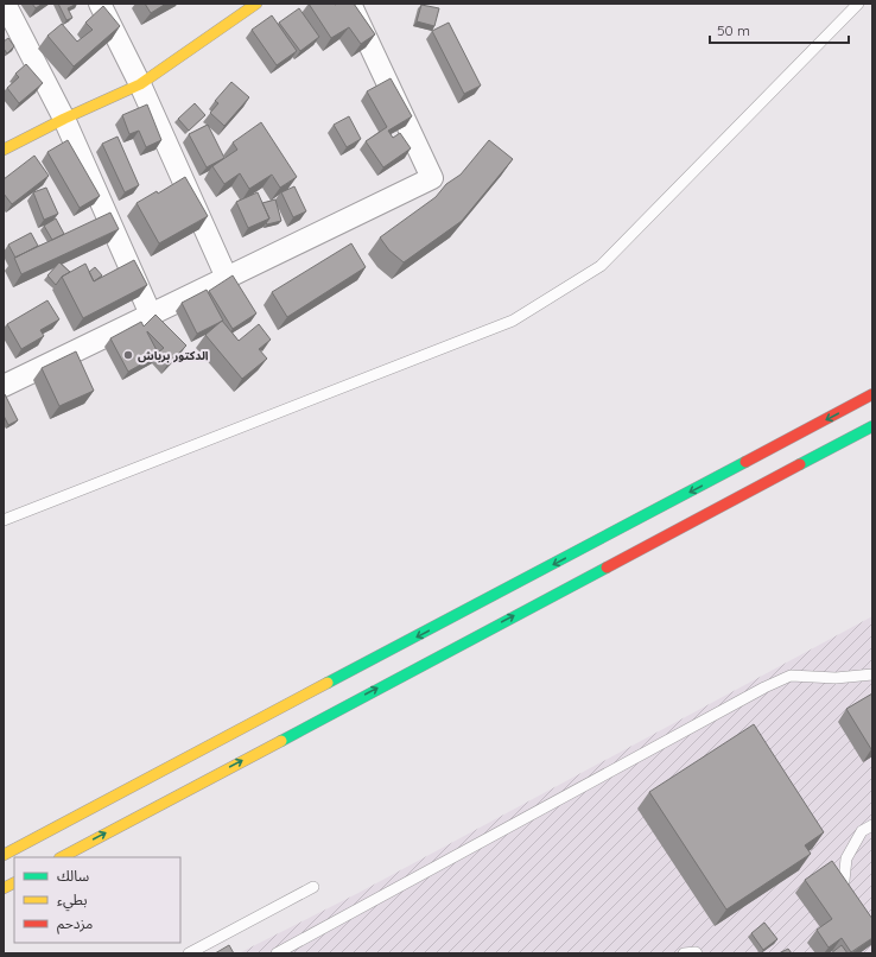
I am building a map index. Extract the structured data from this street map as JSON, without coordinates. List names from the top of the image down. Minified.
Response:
{"places":["الدكتور برباش"],"legend":["سالك","بطيء","مزدحم"],"scale_bar":"50 m"}
